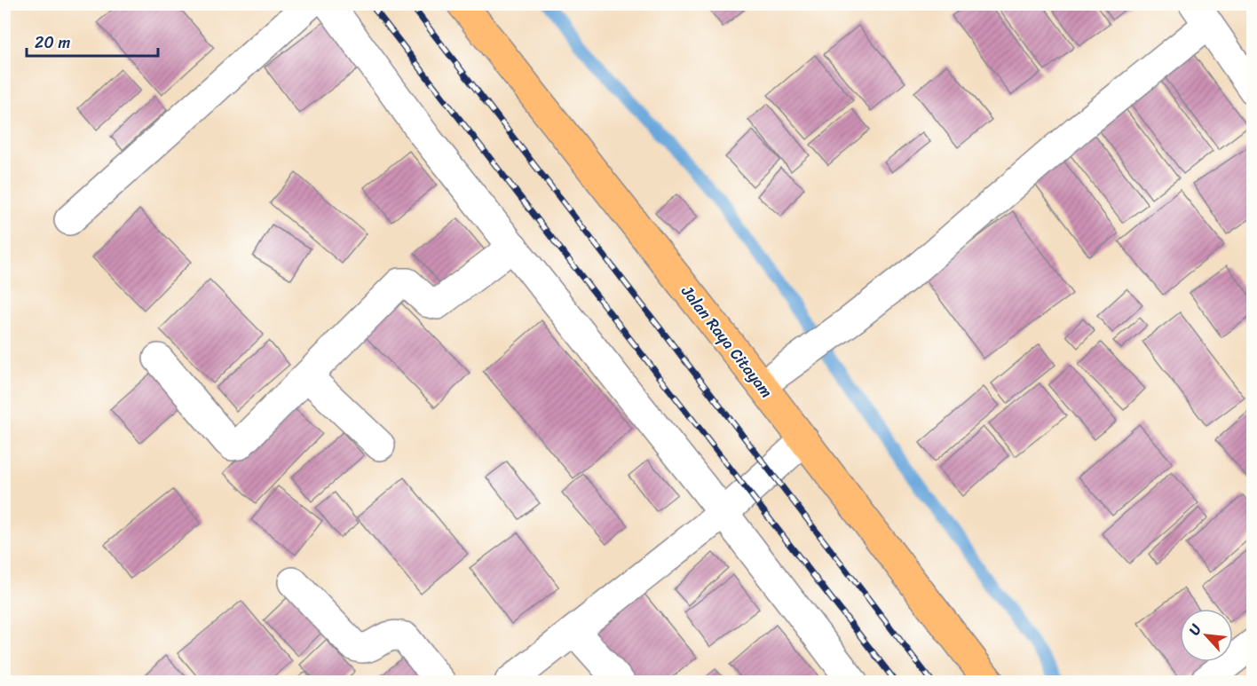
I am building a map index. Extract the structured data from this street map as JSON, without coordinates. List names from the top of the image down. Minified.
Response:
{"streets":{"main road":["Jalan Raya Citayam"]},"scale_bar":"20 m","north":"top left"}
